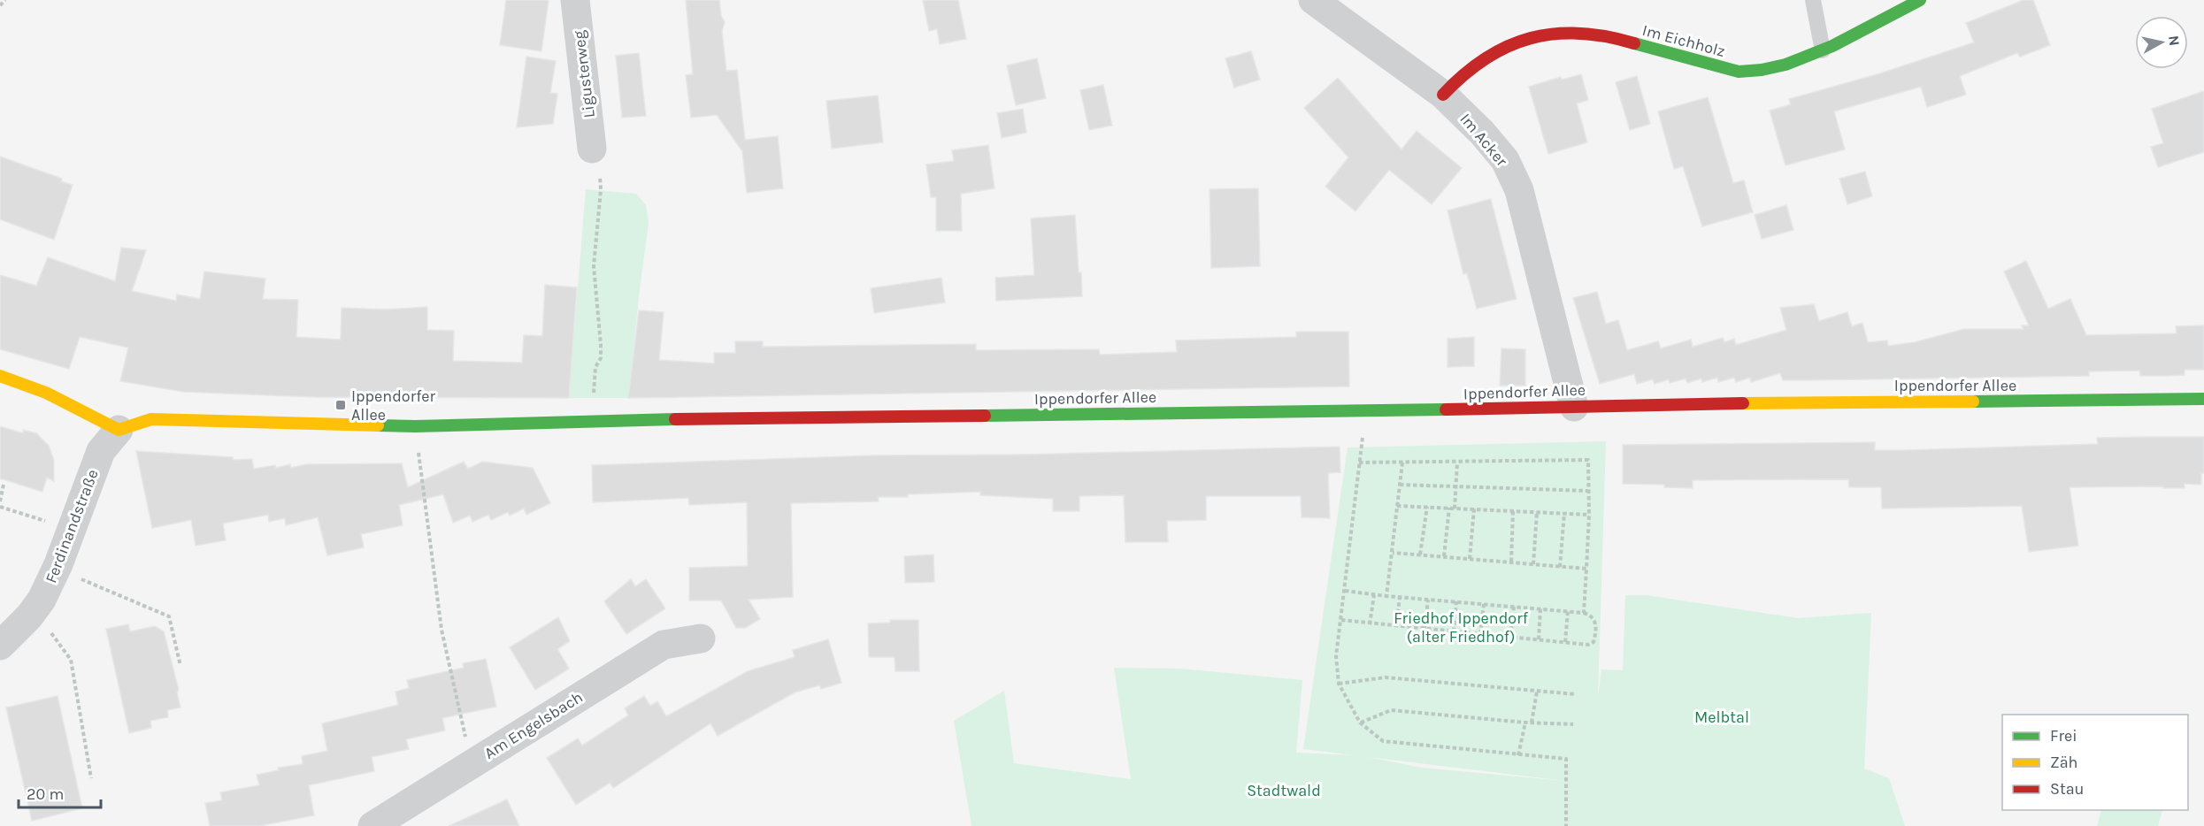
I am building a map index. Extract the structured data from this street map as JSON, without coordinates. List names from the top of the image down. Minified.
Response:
{"streets":{"street":["Im Eichholz","Ligusterweg","Im Acker","Ippendorfer Allee","Ferdinandstraße","Am Engelsbach"]},"crossings":[["Im Eichholz","Im Acker"],["Im Acker","Ippendorfer Allee"],["Ippendorfer Allee","Ferdinandstraße"]],"parks":["Friedhof Ippendorf (alter Friedhof)","Melbtal","Stadtwald"],"places":{"transit":["Ippendorfer Allee"]},"legend":["Frei","Zäh","Stau"],"scale_bar":"20 m","north":"right"}
